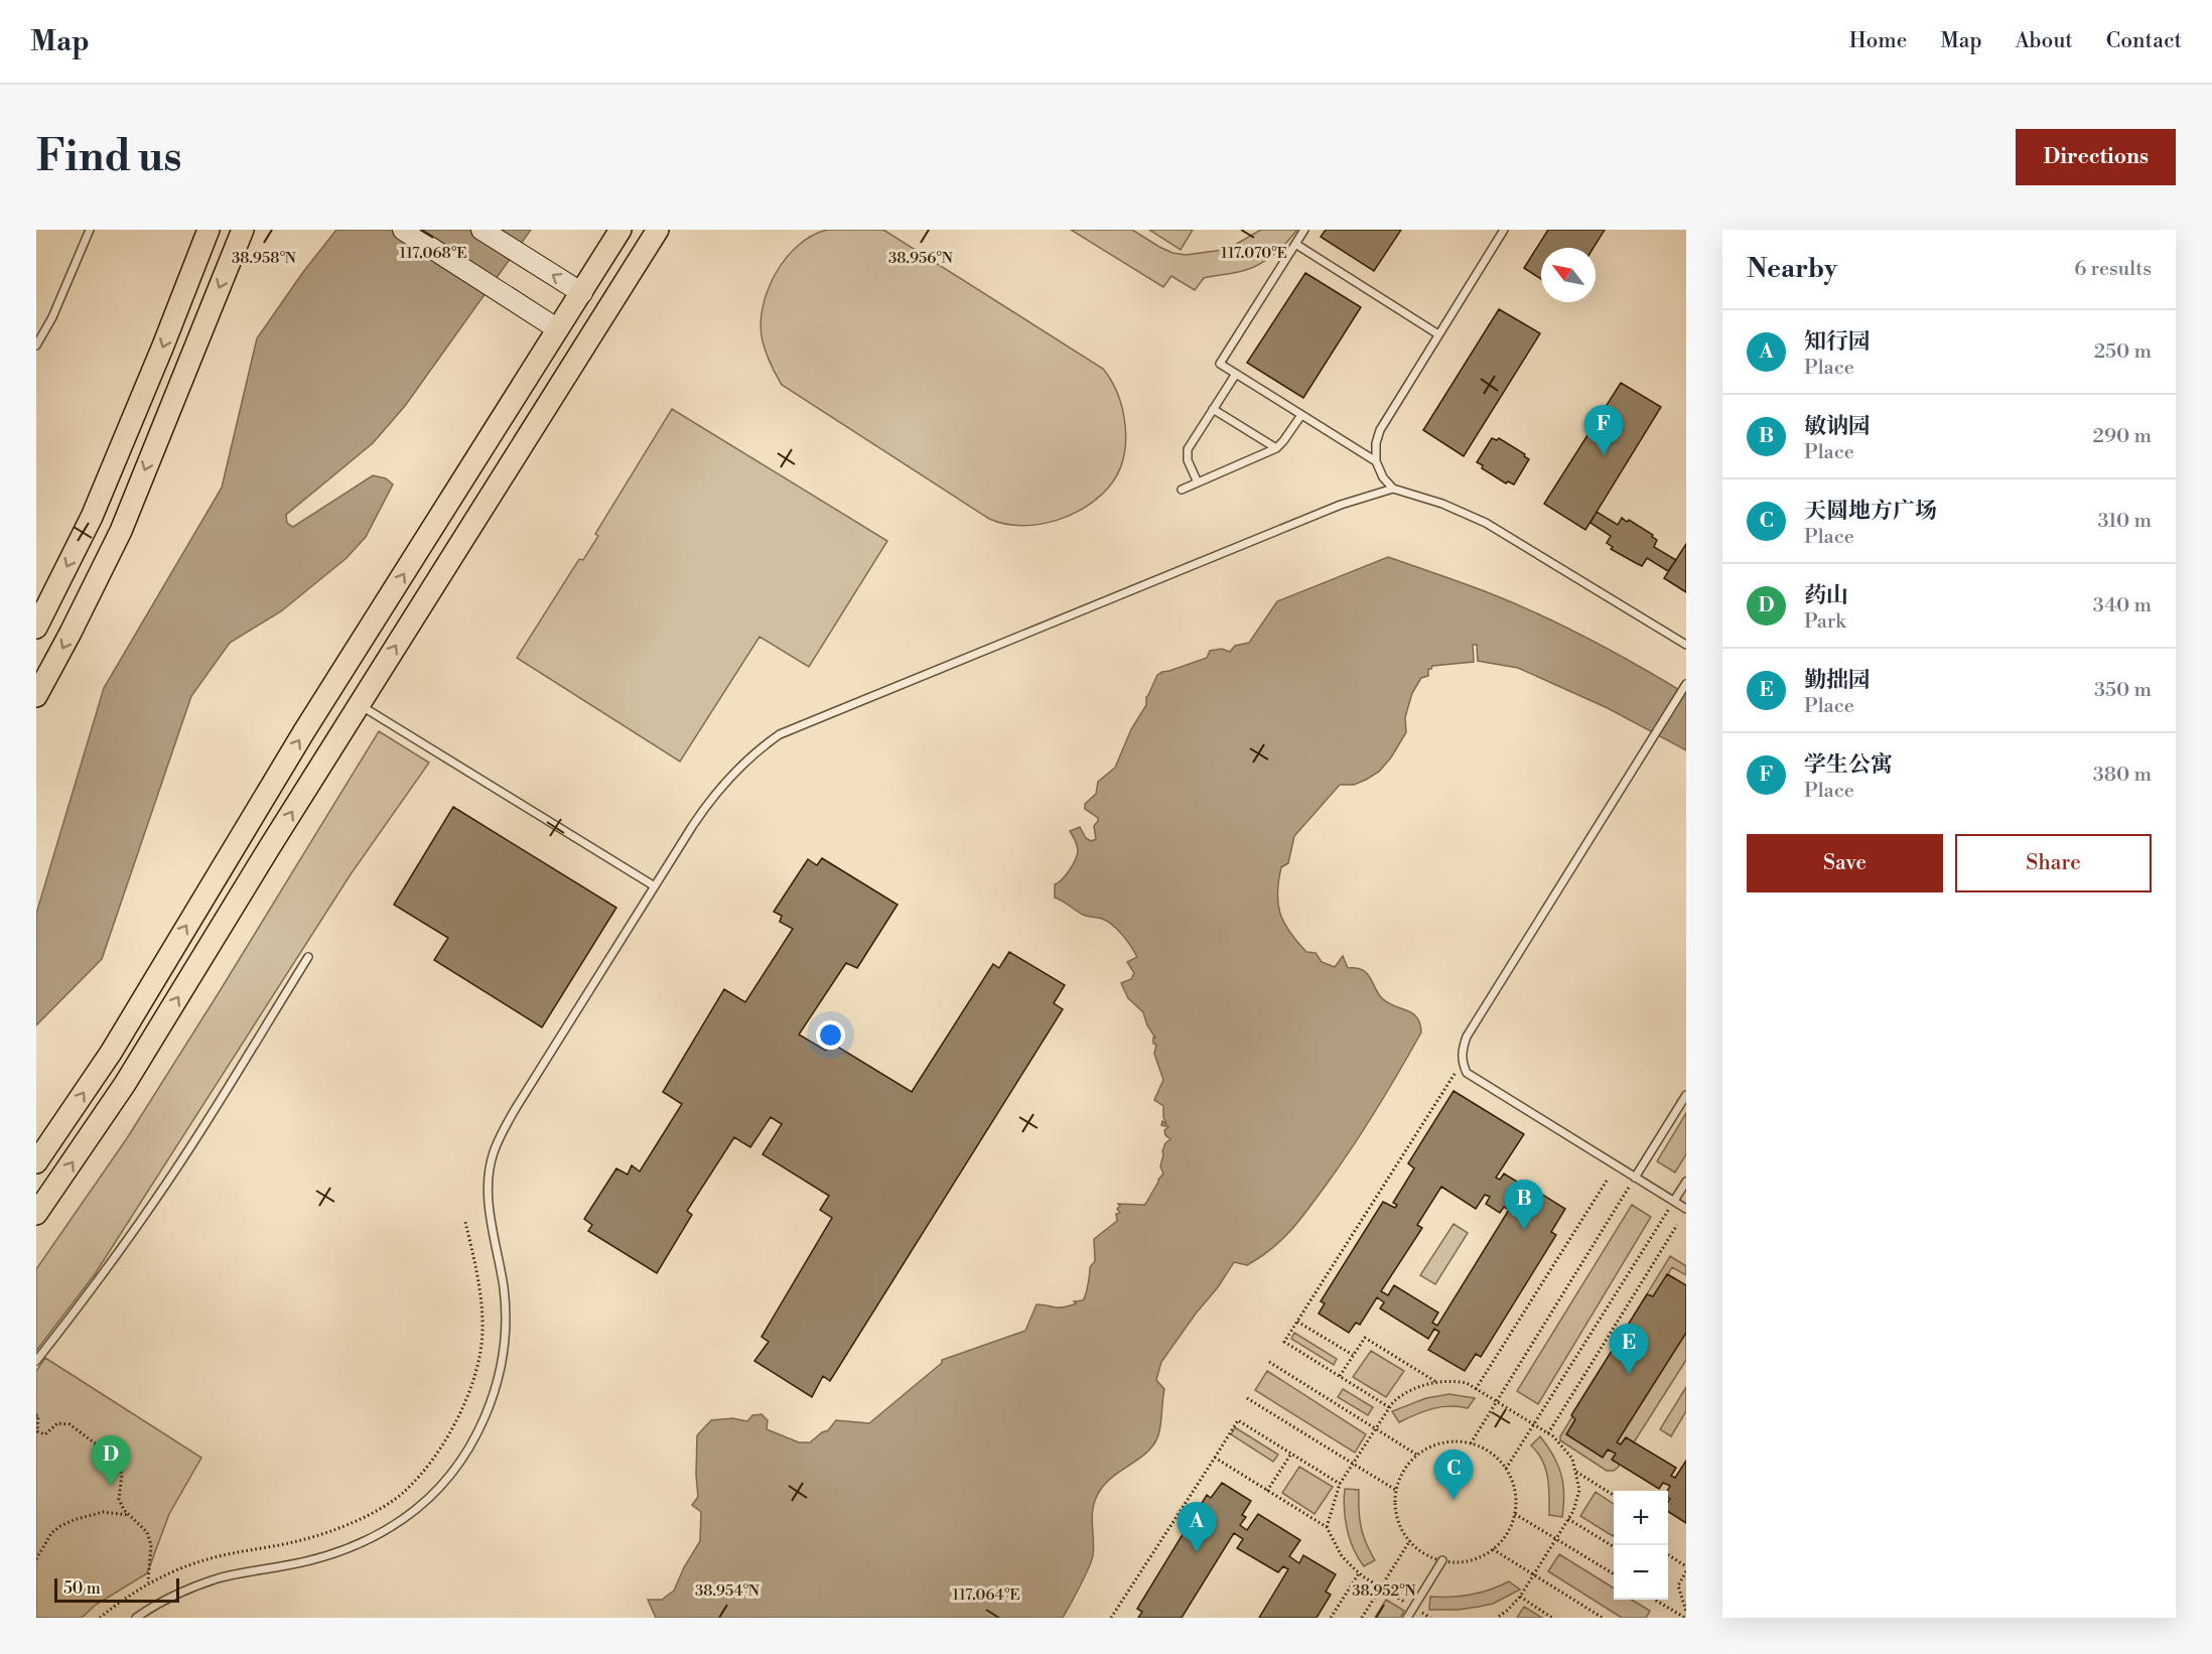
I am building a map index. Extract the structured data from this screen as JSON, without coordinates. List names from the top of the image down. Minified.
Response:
{"scale_bar":"50 m","north":"top left","page":{"header":"Map","nav":["Home","Map","About","Contact"],"buttons":["Directions",["Save","Share"]],"title":"Find us","heading":["Nearby","6 results"],"list":[{"mark":"A","name":"知行园","note":"Place","value":"250 m"},{"mark":"B","name":"敏讷园","note":"Place","value":"290 m"},{"mark":"C","name":"天圆地方广场","note":"Place","value":"310 m"},{"mark":"D","name":"药山","note":"Park","value":"340 m"},{"mark":"E","name":"勤拙园","note":"Place","value":"350 m"},{"mark":"F","name":"学生公寓","note":"Place","value":"380 m"}],"pins":["F","B","E","D","C","A"],"map_buttons":["+","−"],"scale":"50 m"},"coordinates":["117.070°E","117.068°E","38.958°N","38.956°N","38.954°N","38.952°N","117.064°E"]}
